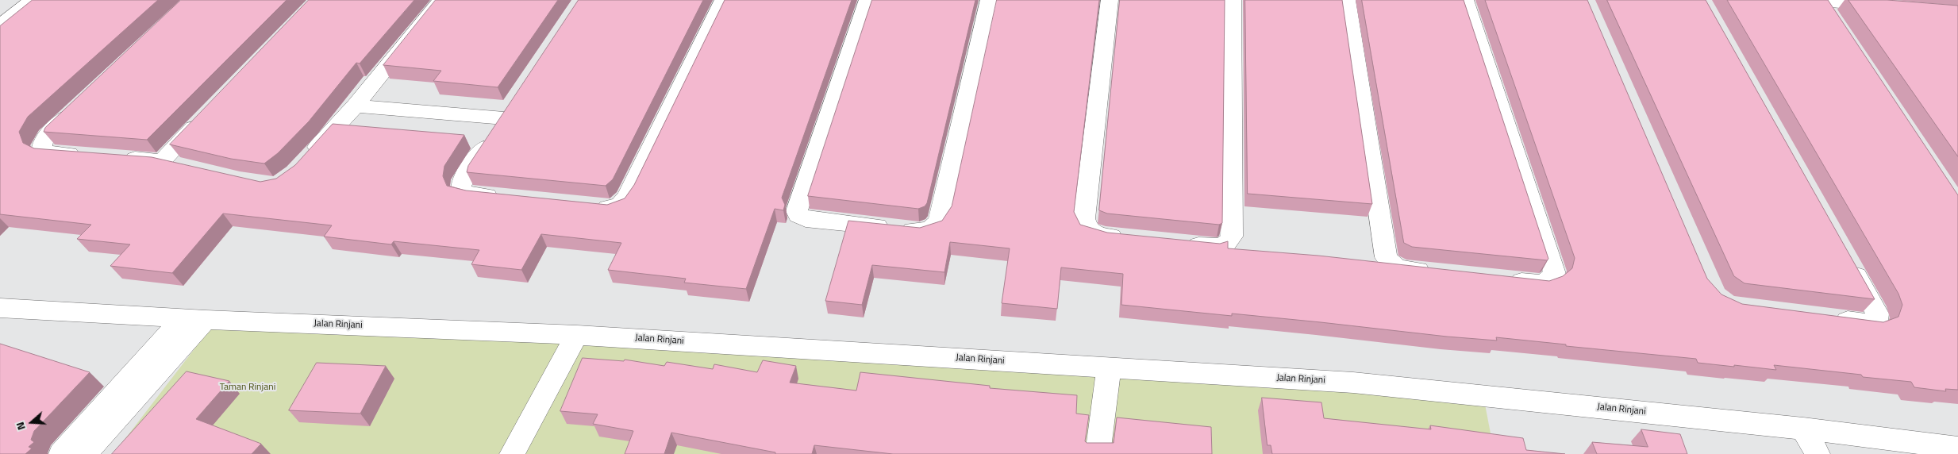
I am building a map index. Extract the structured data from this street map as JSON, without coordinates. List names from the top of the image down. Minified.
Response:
{"streets":{"street":["Jalan Rinjani"]},"parks":["Taman Rinjani"],"north":"left"}
